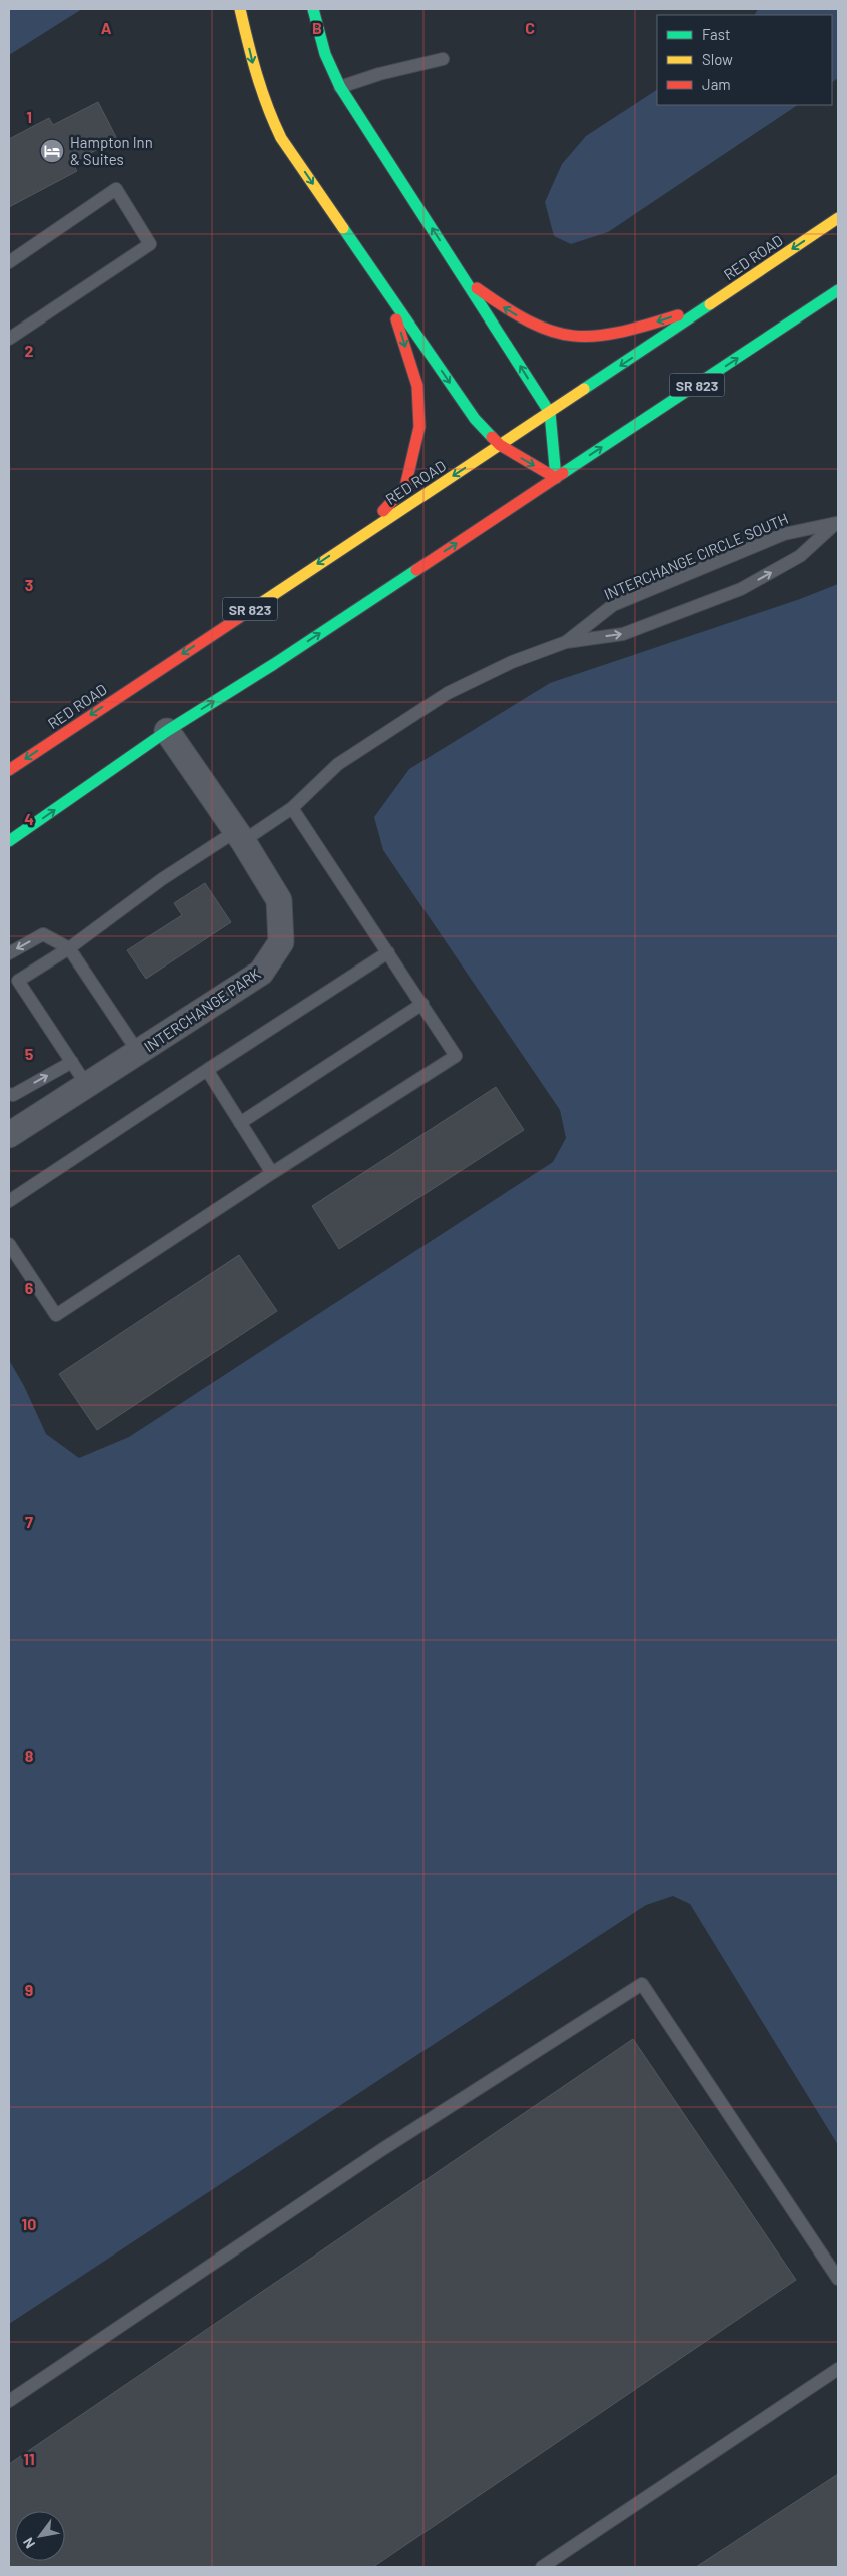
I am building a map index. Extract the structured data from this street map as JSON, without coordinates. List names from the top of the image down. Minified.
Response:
{"streets":{"main road":["RED ROAD","SR 823"],"street":["INTERCHANGE PARK"],"lane":["INTERCHANGE CIRCLE SOUTH"]},"crossings":[["SR 823","INTERCHANGE PARK"],["INTERCHANGE CIRCLE SOUTH","INTERCHANGE PARK"]],"places":{"hotel":["Hampton Inn & Suites"]},"legend":["Fast","Slow","Jam"],"north":"bottom left","grid":{"columns":["A","B","C"],"rows":["1","2","3","4","5","6","7","8","9","10","11"]}}
